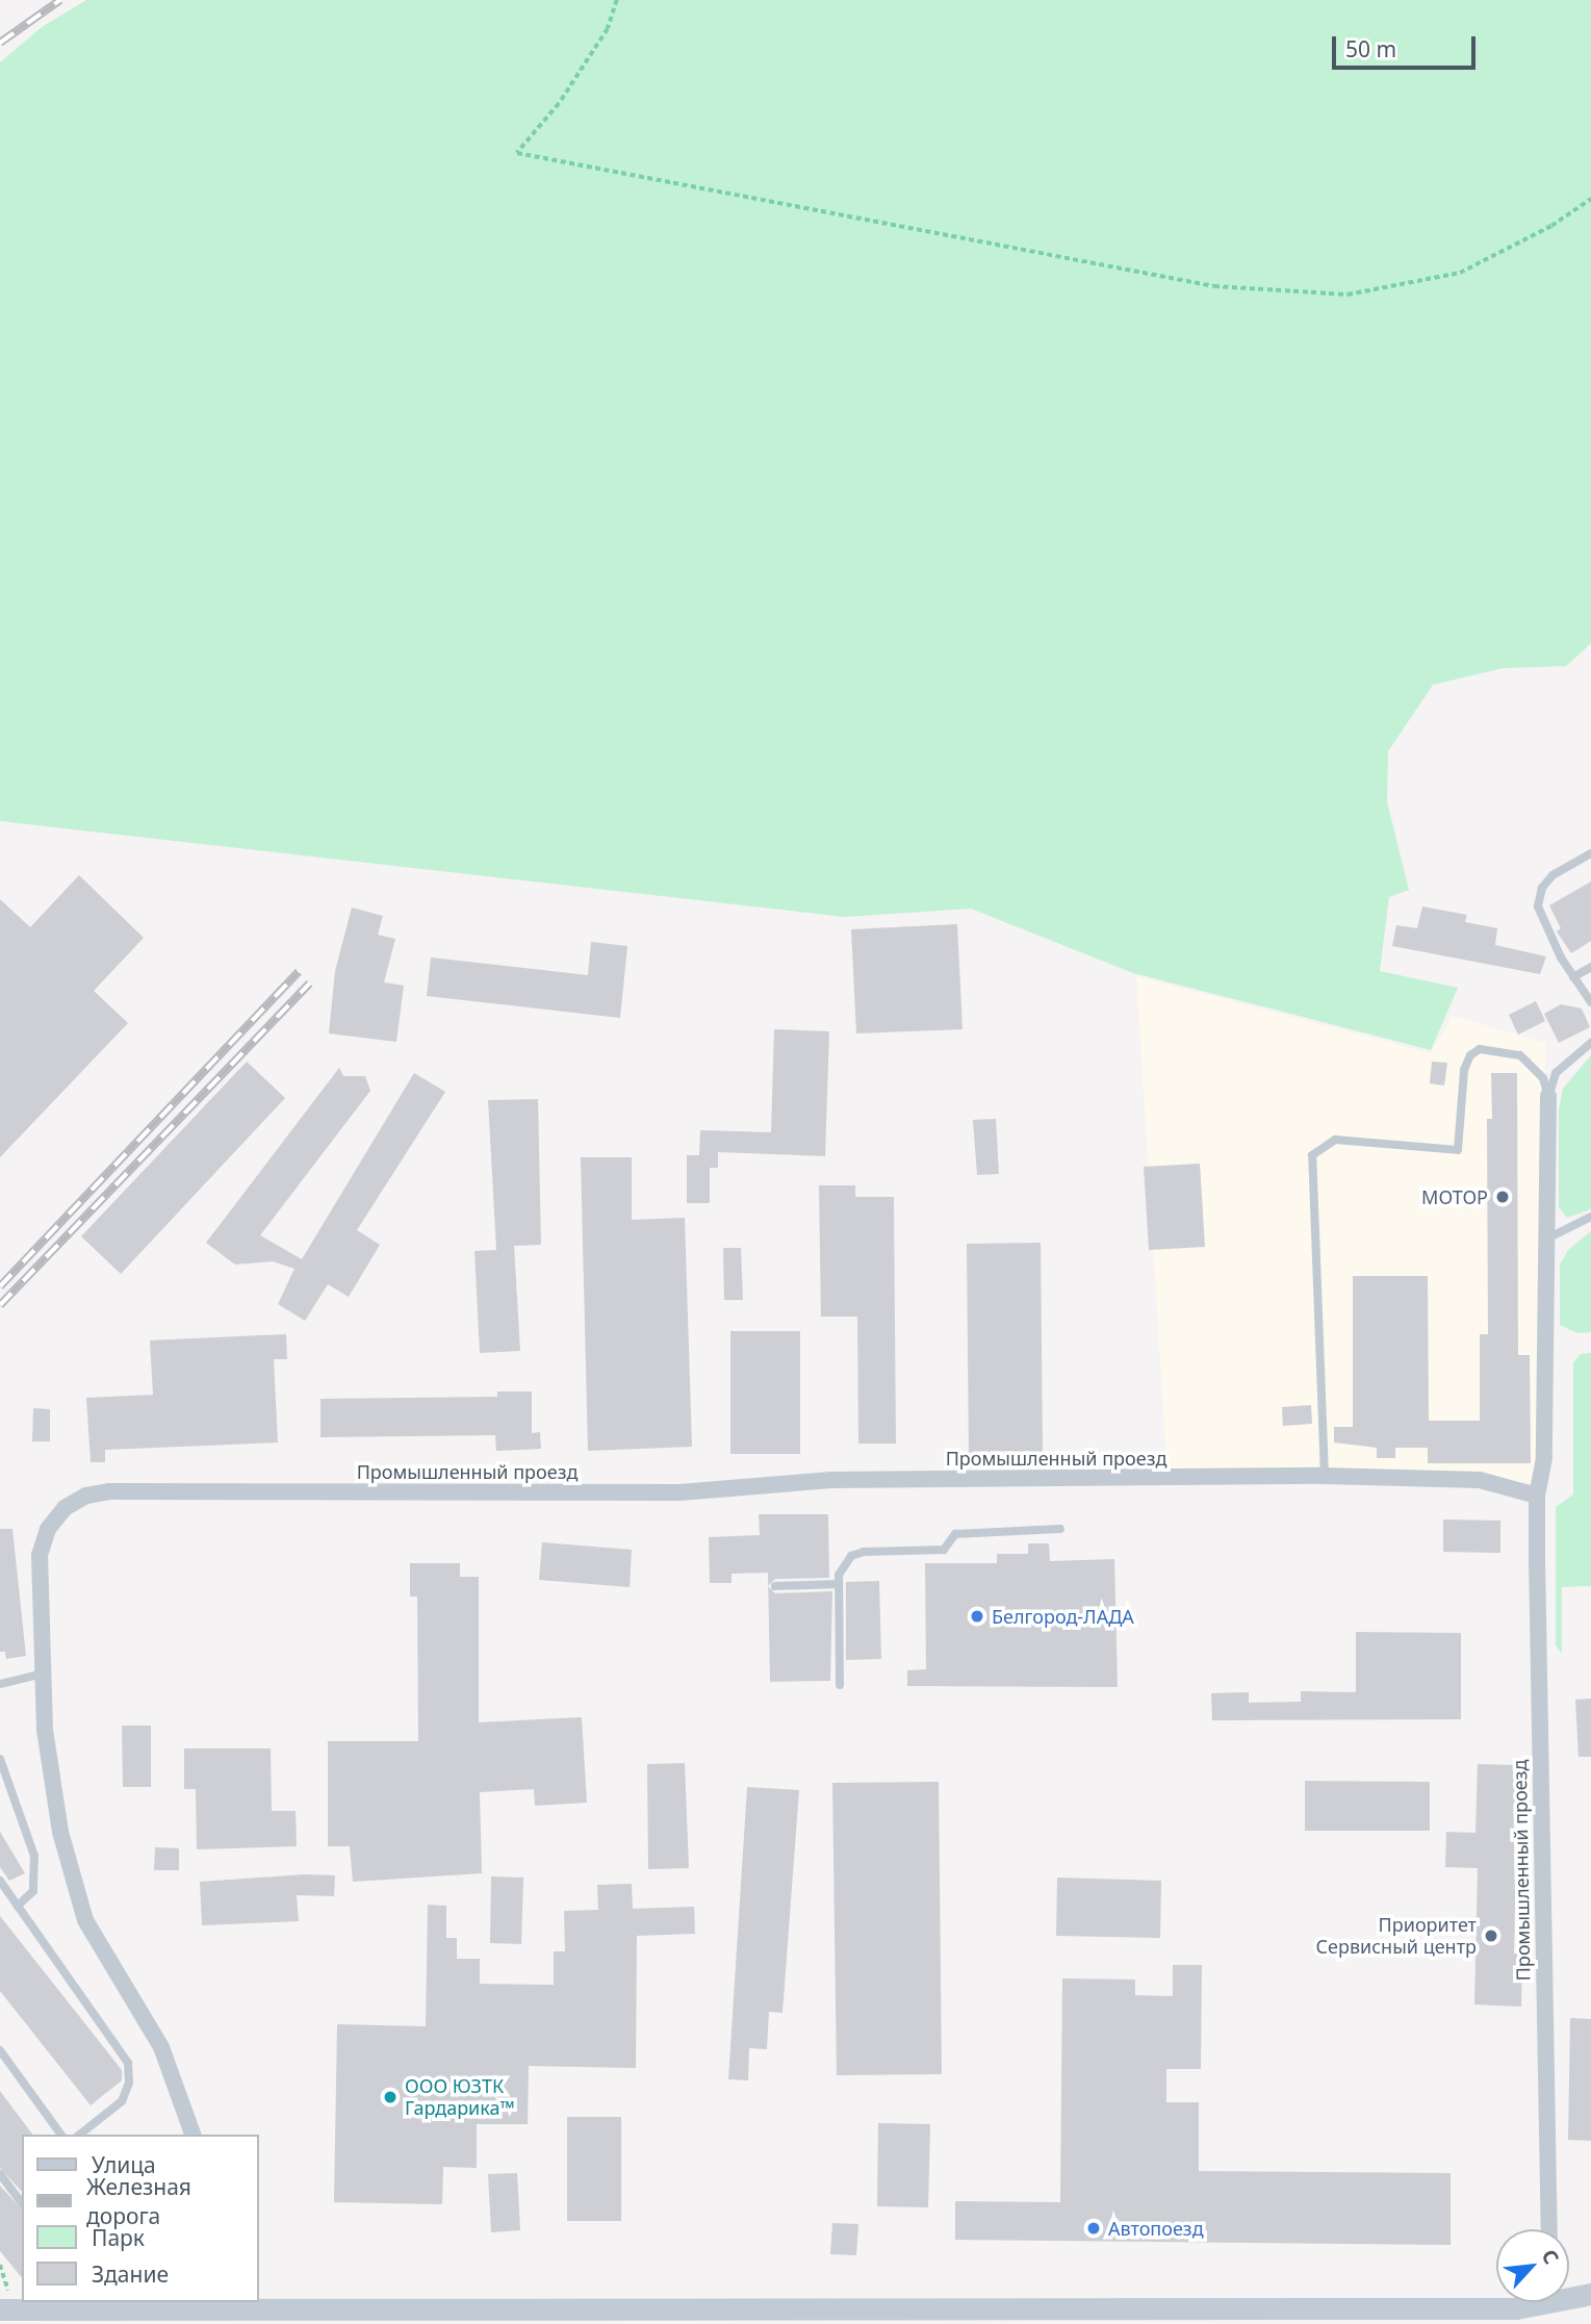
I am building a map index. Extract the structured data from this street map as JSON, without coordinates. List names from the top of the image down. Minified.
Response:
{"streets":{"street":["Промышленный проезд"]},"places":["МОТОР","Белгород-ЛАДА","Приоритет Сервисный центр","ООО ЮЗТК Гардарика™","Автопоезд"],"legend":["Улица","Железная дорога","Парк","Здание"],"scale_bar":"50 m","north":"top right"}
